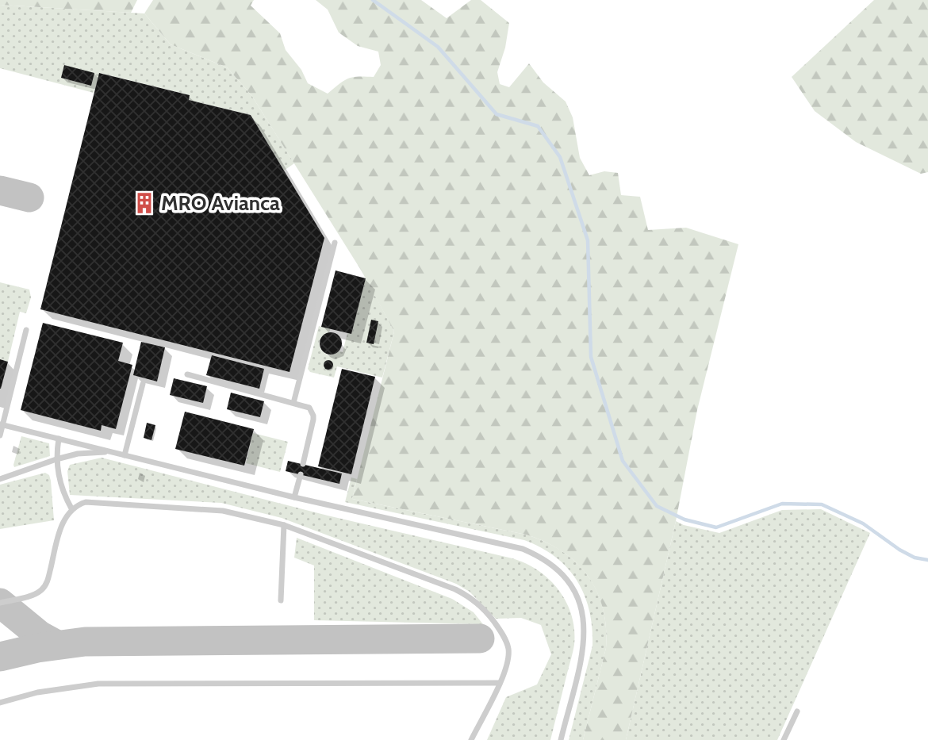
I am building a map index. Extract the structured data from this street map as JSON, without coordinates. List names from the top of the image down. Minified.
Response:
{"places":{"building":["MRO Avianca"]}}
